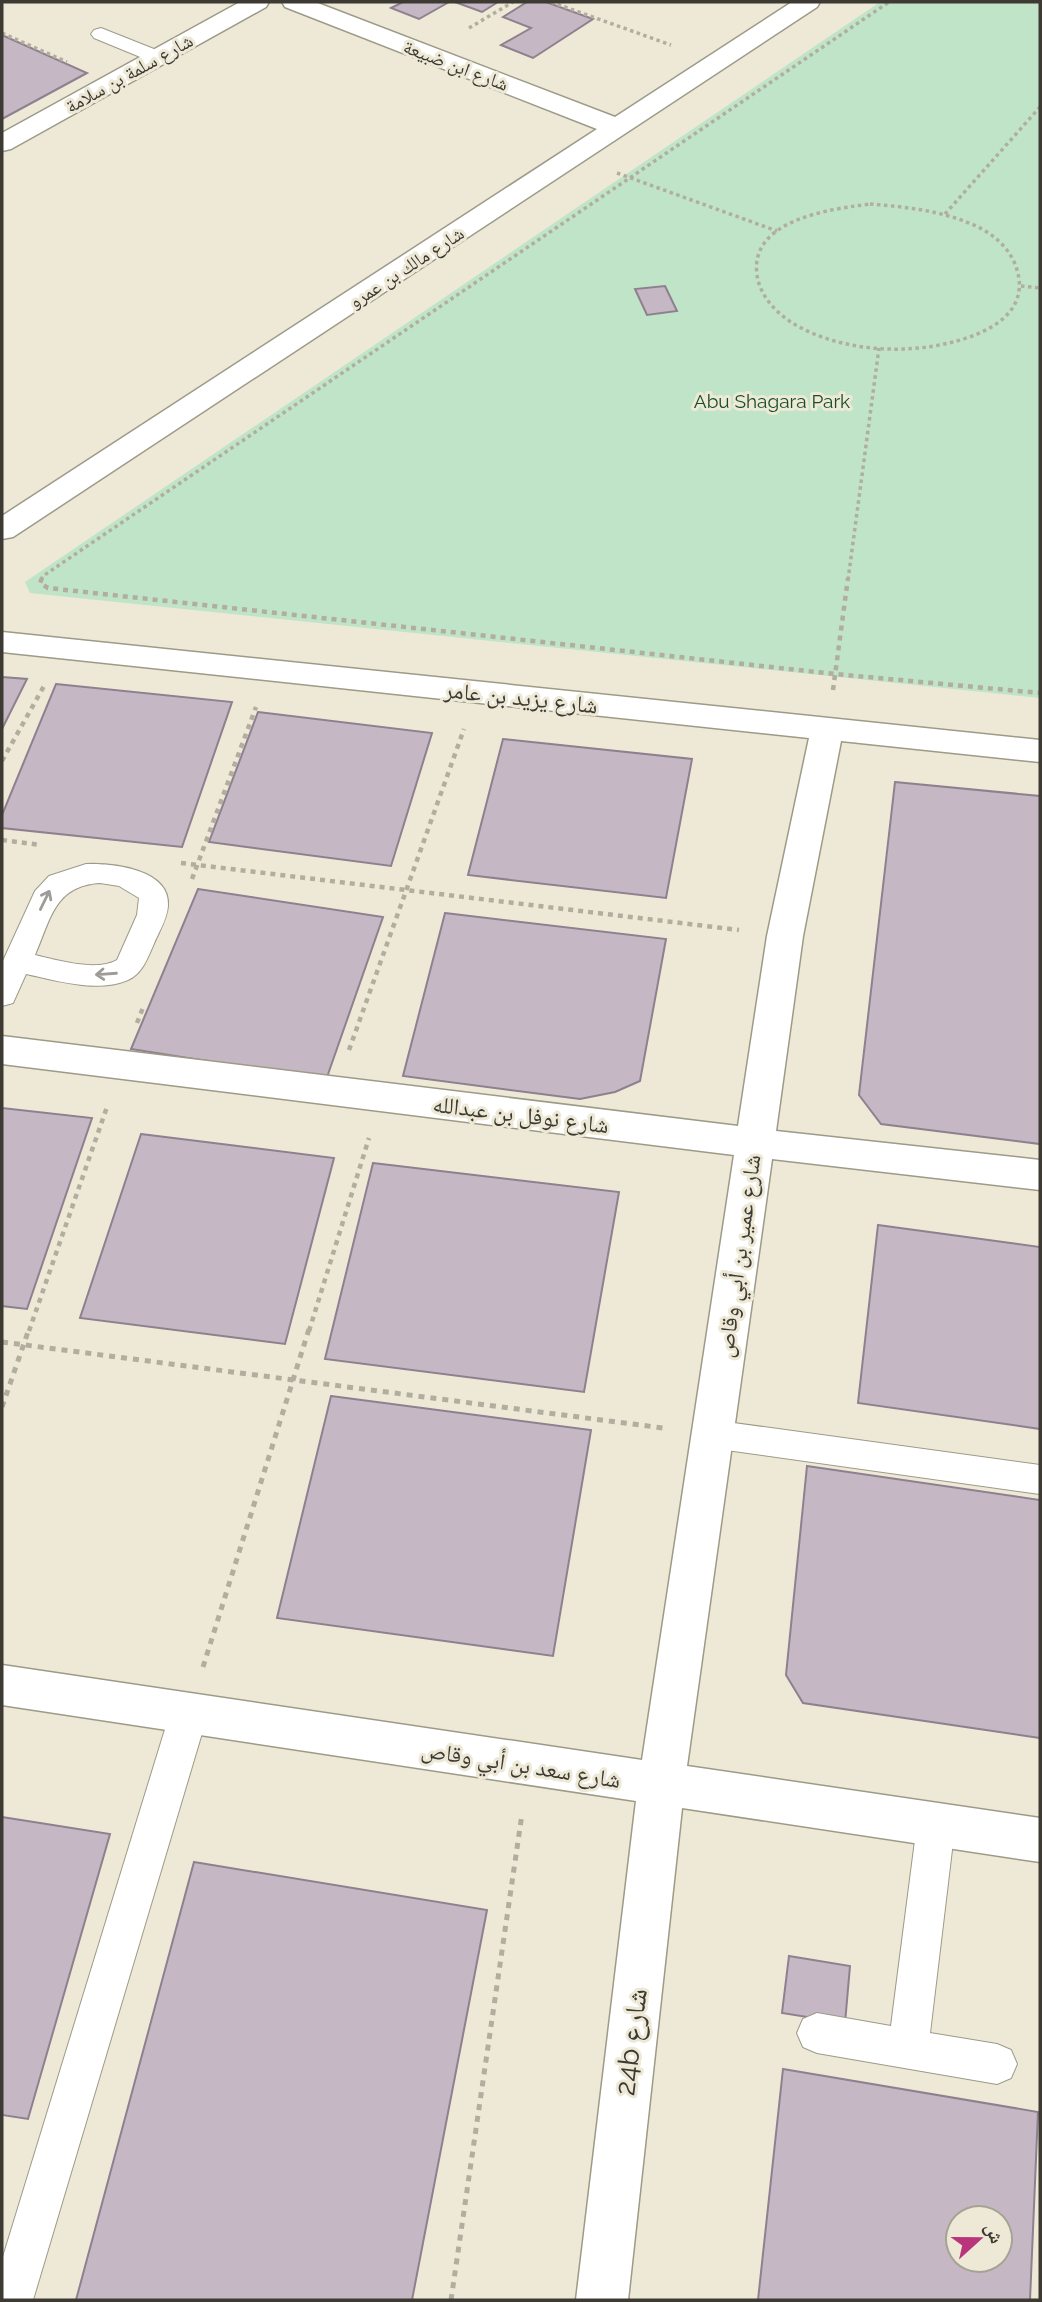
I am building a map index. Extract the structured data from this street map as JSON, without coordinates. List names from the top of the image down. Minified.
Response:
{"streets":{"street":["شارع ابن ضبيعة","شارع سلمة بن سلامة","شارع مالك بن عمرو","شارع يزيد بن عامر","شارع نوفل بن عبدالله","شارع عمير بن أبي وقاص","شارع سعد بن أبي وقاص","24b شارع"]},"crossings":[["شارع ابن ضبيعة","شارع مالك بن عمرو"],["شارع يزيد بن عامر","شارع عمير بن أبي وقاص"],["شارع نوفل بن عبدالله","شارع عمير بن أبي وقاص"],["شارع عمير بن أبي وقاص","شارع سعد بن أبي وقاص"],["شارع عمير بن أبي وقاص","24b شارع"],["شارع سعد بن أبي وقاص","24b شارع"]],"parks":["Abu Shagara Park"],"north":"right"}
